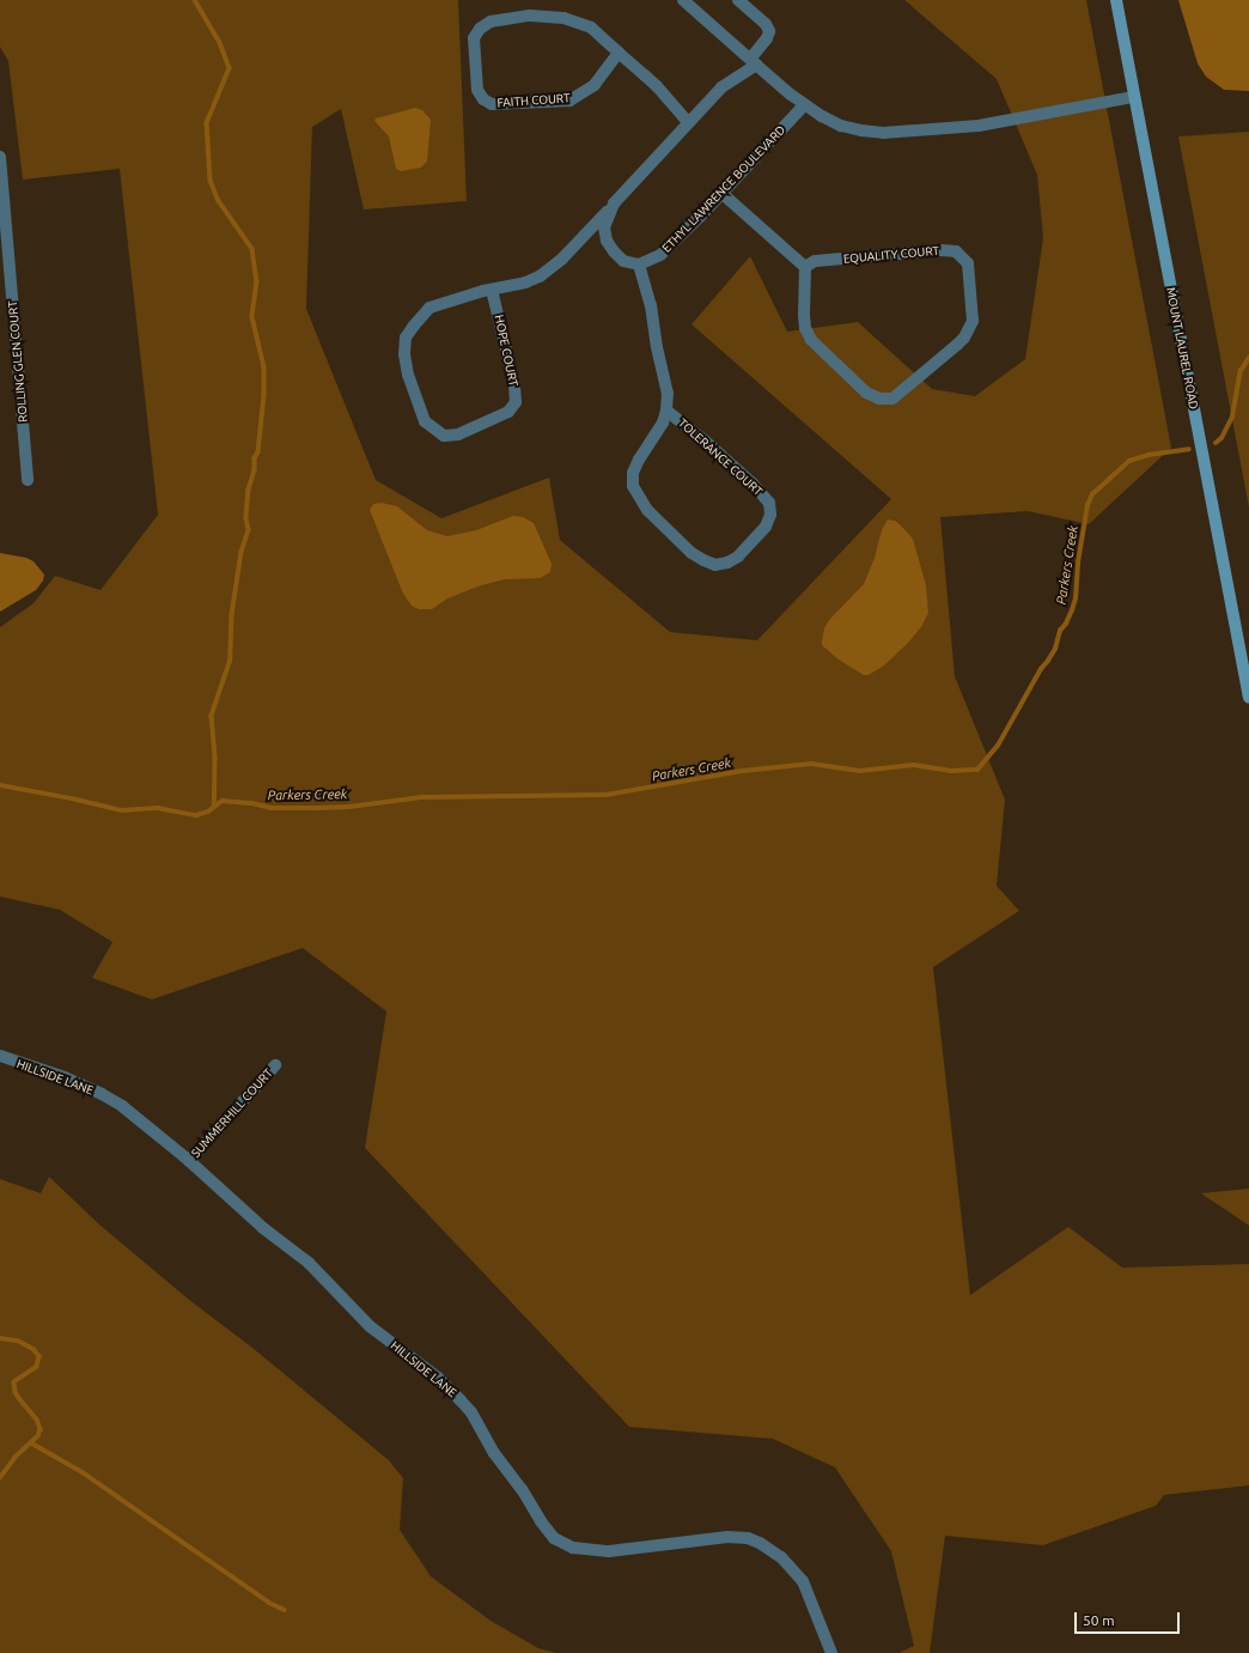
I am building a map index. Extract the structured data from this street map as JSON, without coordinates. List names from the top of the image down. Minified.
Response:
{"streets":{"main road":["MOUNT LAUREL ROAD"],"street":["FAITH COURT","ETHYL LAWRENCE BOULEVARD","EQUALITY COURT","HOPE COURT","ROLLING GLEN COURT","TOLERANCE COURT","HILLSIDE LANE","SUMMERHILL COURT"]},"crossings":[["ETHYL LAWRENCE BOULEVARD","TOLERANCE COURT"],["HILLSIDE LANE","SUMMERHILL COURT"]],"water":["Parkers Creek"],"scale_bar":"50 m"}
